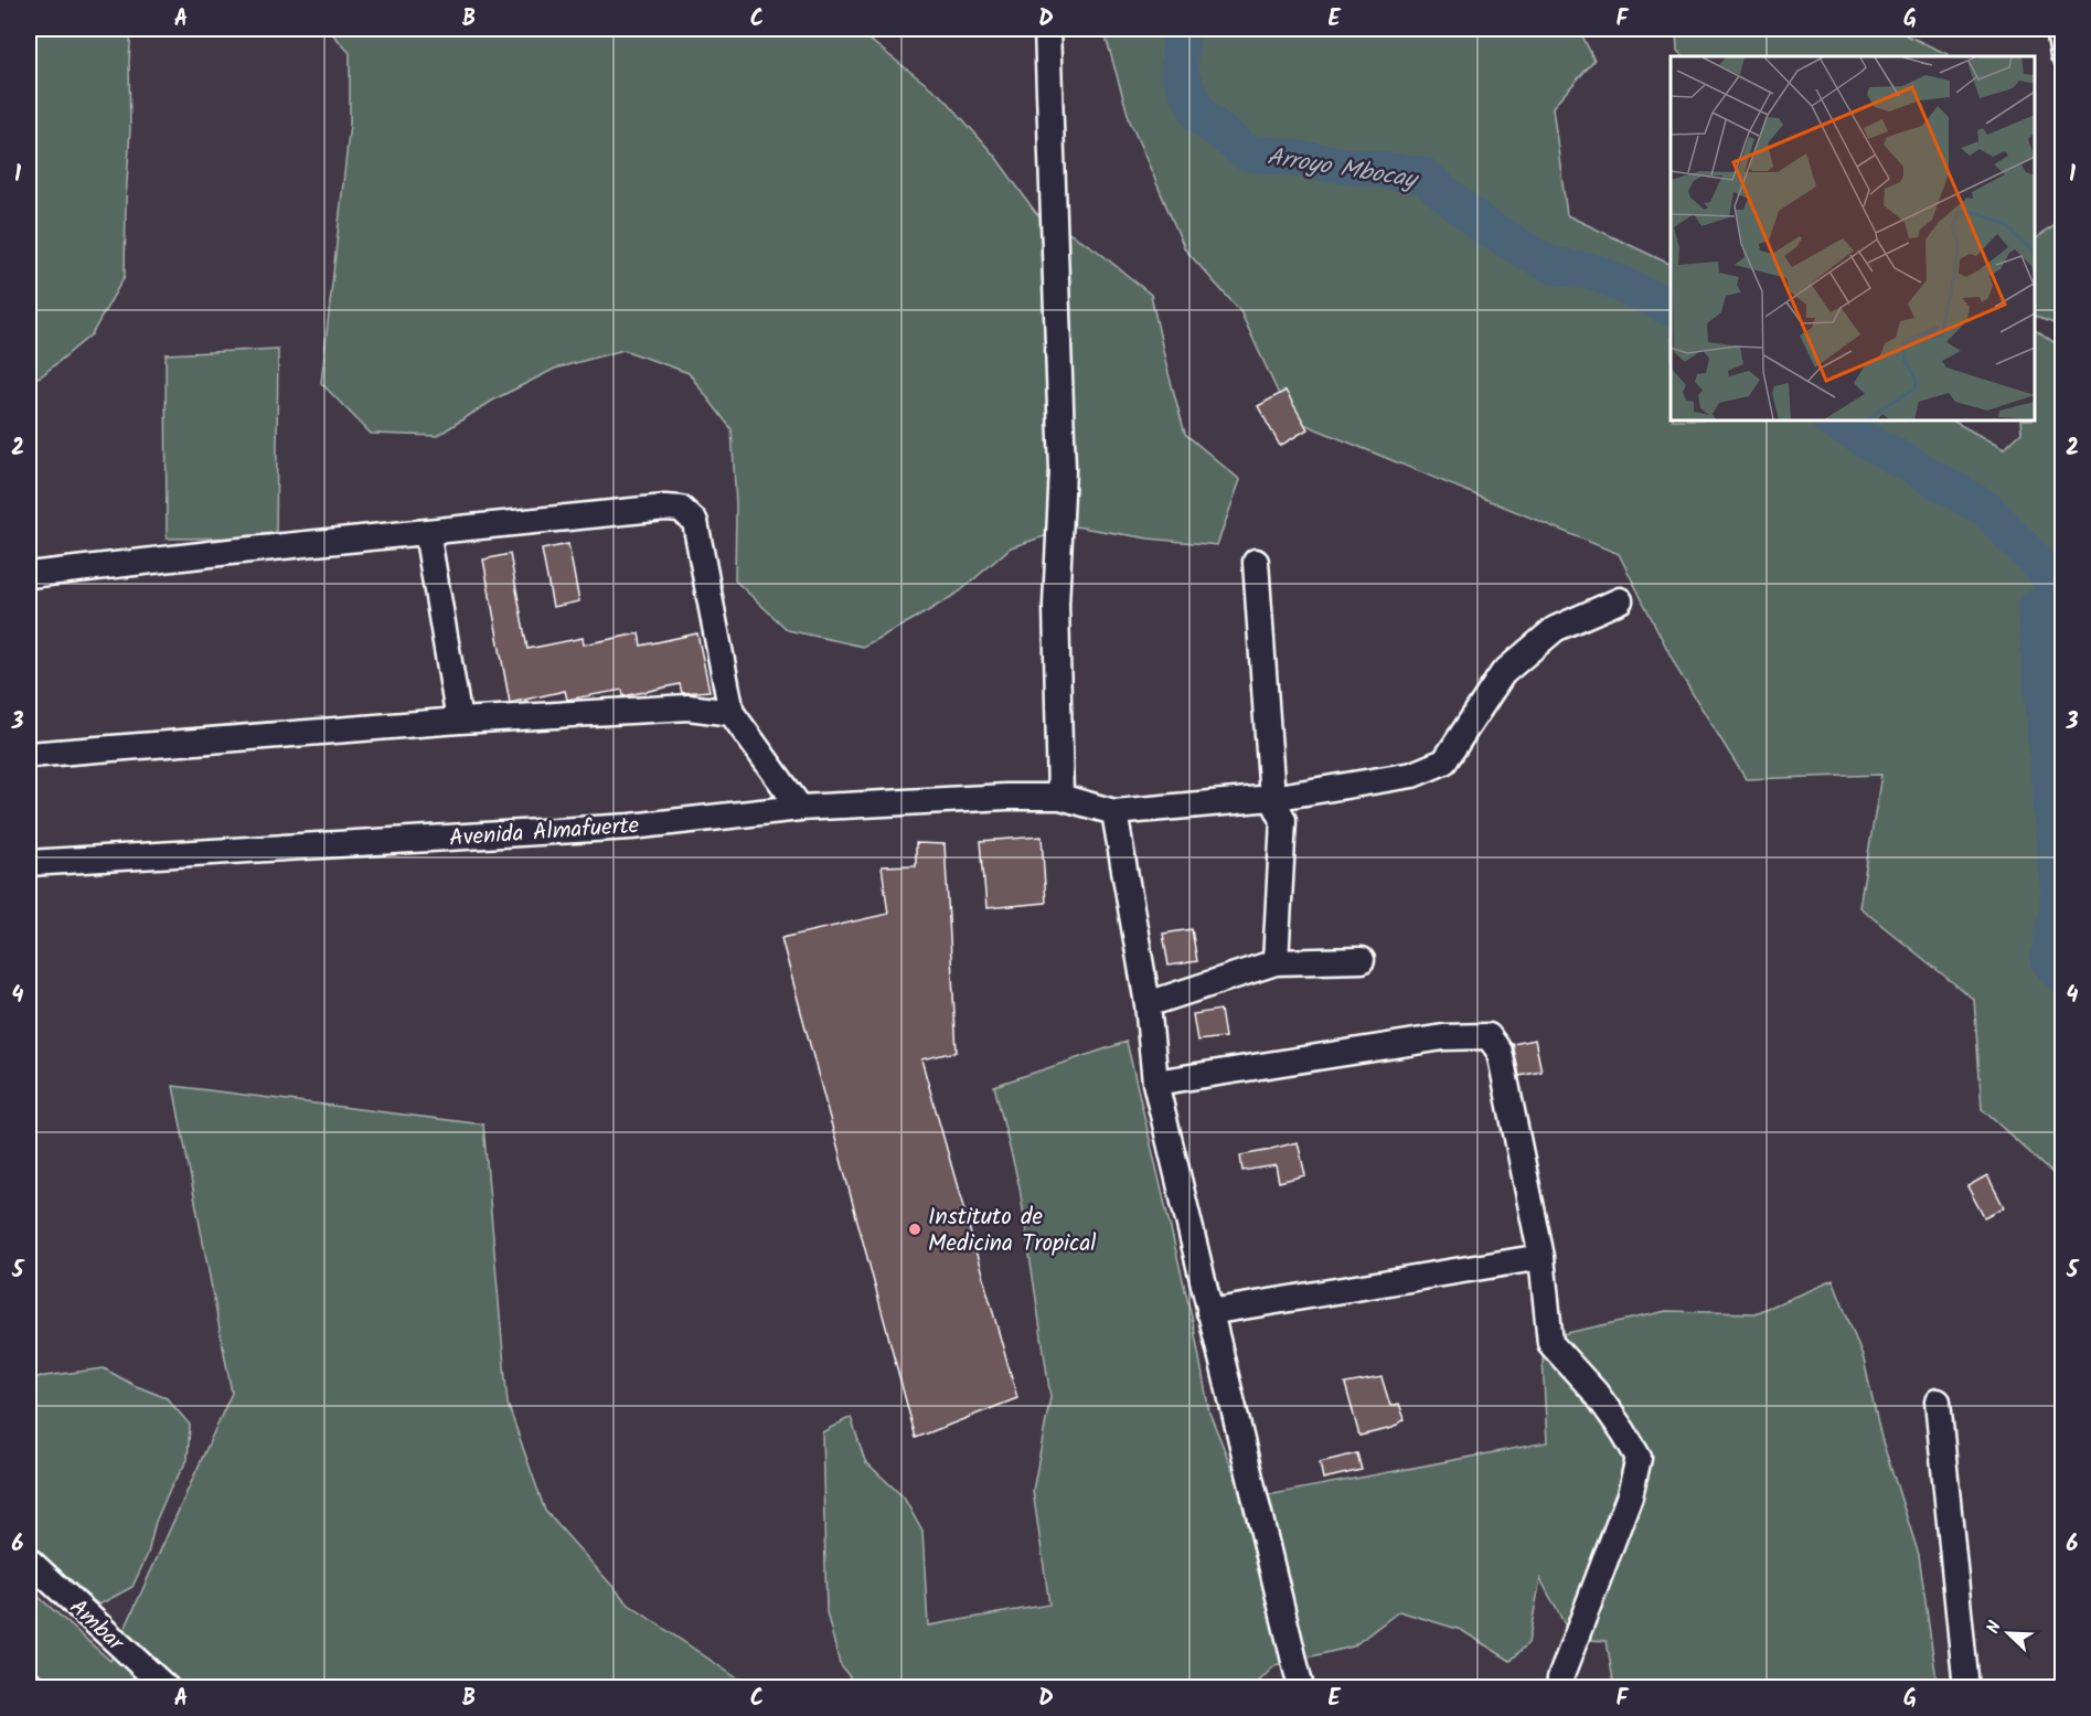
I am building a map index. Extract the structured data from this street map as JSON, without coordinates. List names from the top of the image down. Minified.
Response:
{"streets":{"street":["Avenida Almafuerte","Ambar"]},"water":["Arroyo Mbocay"],"places":["Instituto de Medicina Tropical"],"north":"top left","grid":{"columns":["A","B","C","D","E","F","G"],"rows":["1","2","3","4","5","6"]}}
